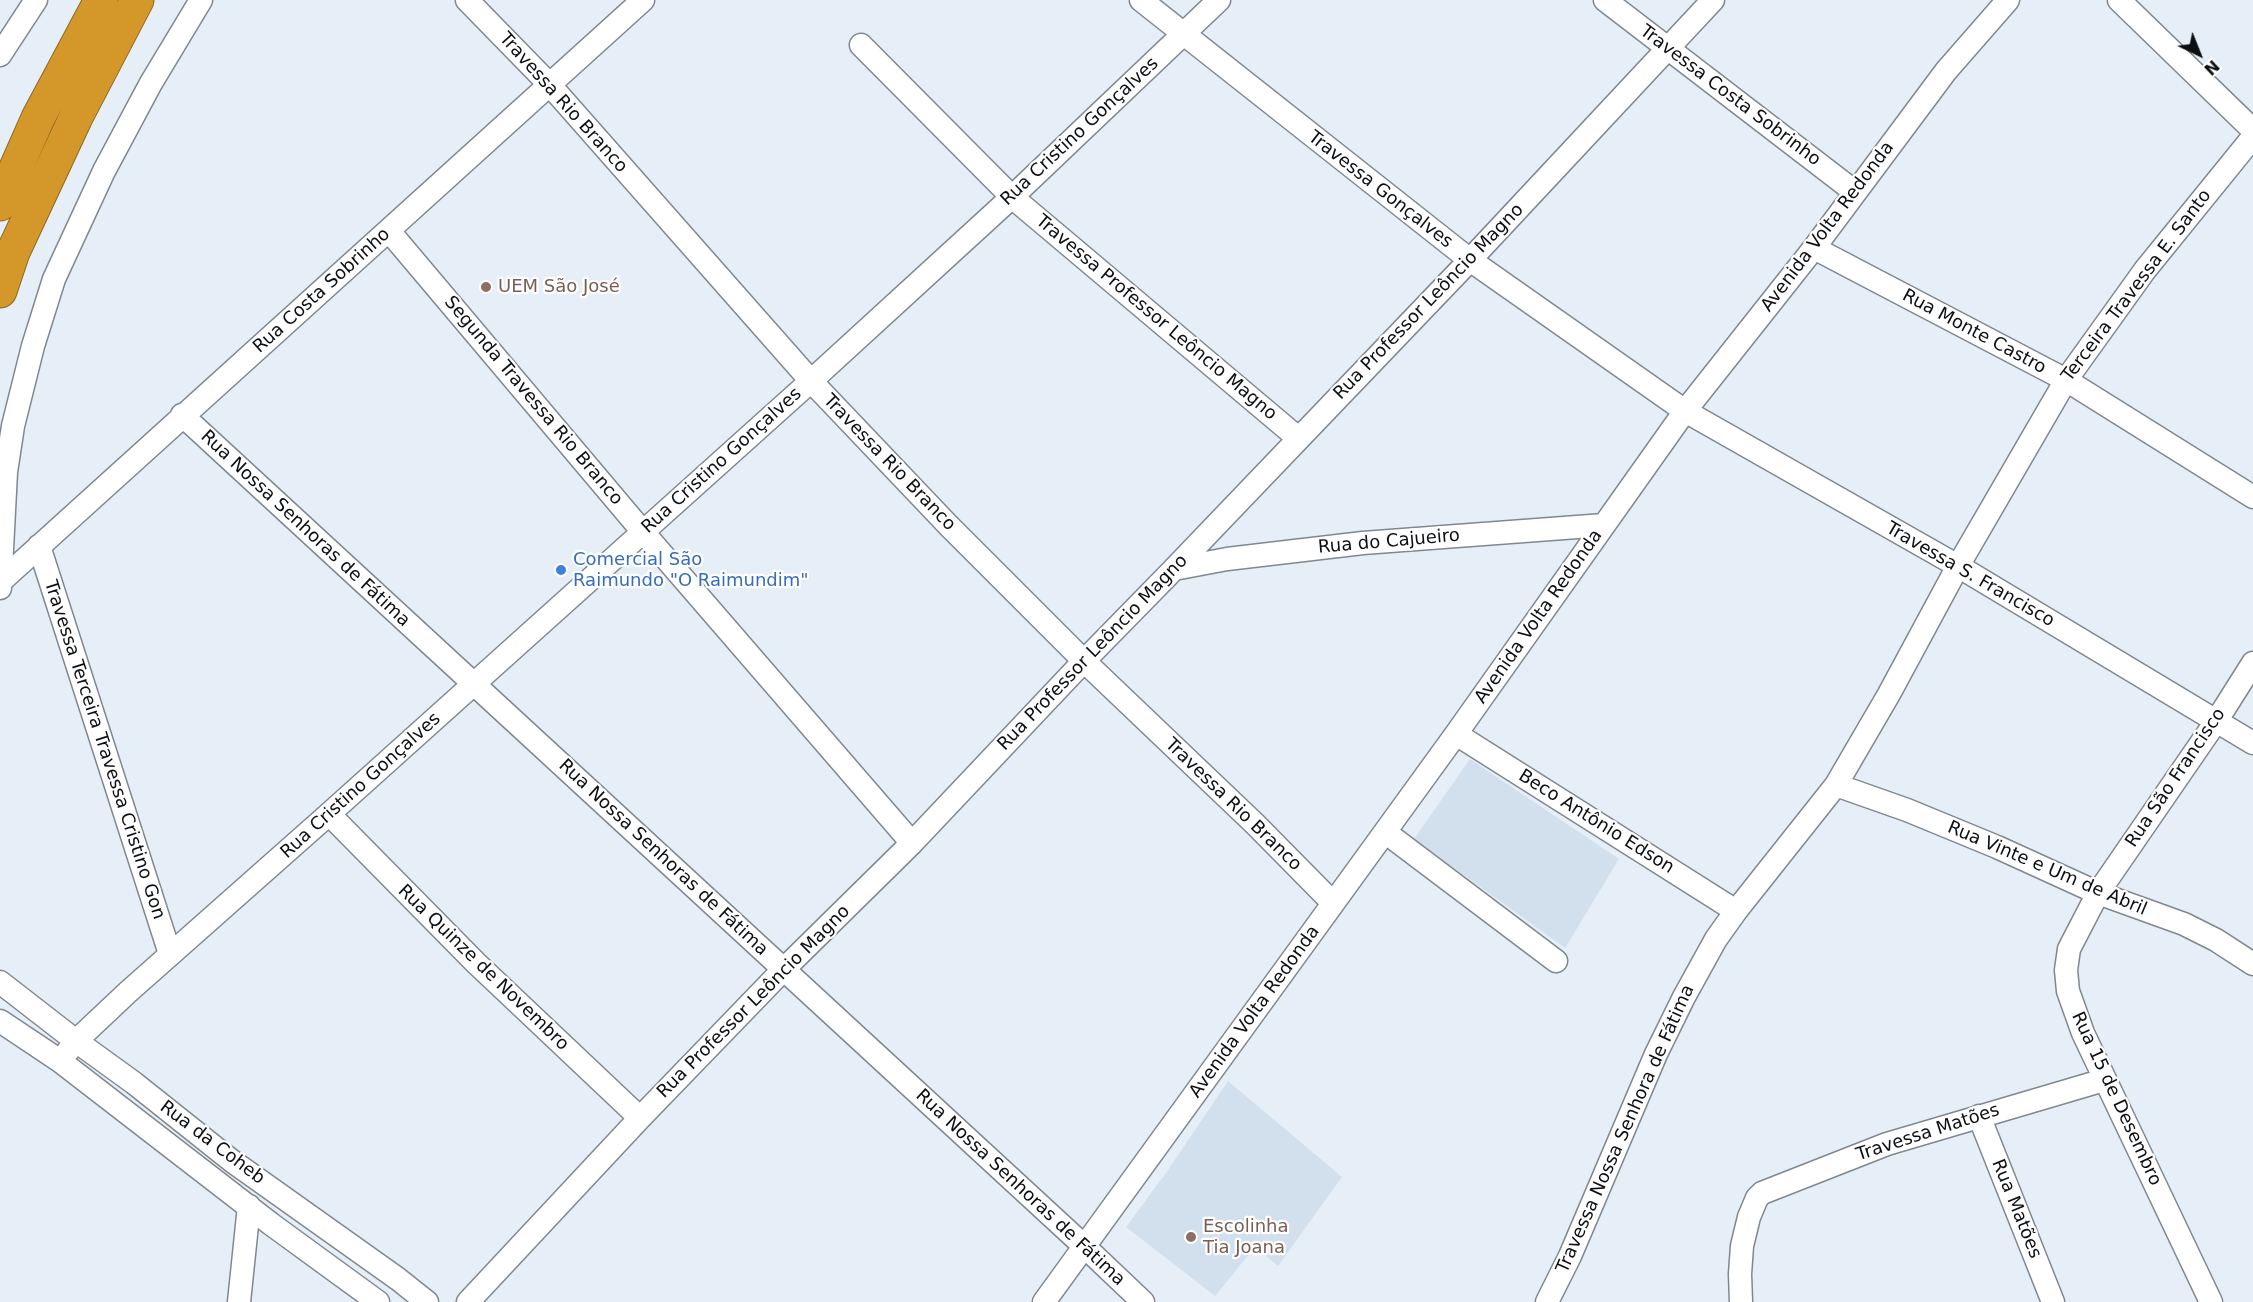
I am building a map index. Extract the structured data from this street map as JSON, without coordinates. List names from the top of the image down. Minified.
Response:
{"streets":{"street":["Travessa Costa Sobrinho","Travessa Rio Branco","Rua Cristino Gonçalves","Travessa Gonçalves","Avenida Volta Redonda","Terceira Travessa E. Santo","Rua Costa Sobrinho","Rua Professor Leôncio Magno","Travessa Professor Leôncio Magno","Rua Monte Castro","Segunda Travessa Rio Branco","Rua Nossa Senhoras de Fátima","Rua do Cajueiro","Travessa S. Francisco","Travessa Terceira Travessa Cristino Gon","Rua São Francisco","Beco Antônio Edson","Rua Vinte e Um de Abril","Rua Quinze de Novembro","Rua 15 de Desembro","Travessa Nossa Senhora de Fátima","Travessa Matões","Rua da Coheb","Rua Matões"]},"crossings":[["Travessa Costa Sobrinho","Avenida Volta Redonda"],["Travessa Costa Sobrinho","Rua Professor Leôncio Magno"],["Travessa Rio Branco","Rua Cristino Gonçalves"],["Travessa Rio Branco","Avenida Volta Redonda"],["Travessa Rio Branco","Rua Costa Sobrinho"],["Travessa Rio Branco","Rua Professor Leôncio Magno"],["Rua Cristino Gonçalves","Travessa Gonçalves"],["Rua Cristino Gonçalves","Travessa Professor Leôncio Magno"],["Rua Cristino Gonçalves","Segunda Travessa Rio Branco"],["Rua Cristino Gonçalves","Rua Nossa Senhoras de Fátima"],["Rua Cristino Gonçalves","Travessa Terceira Travessa Cristino Gon"],["Rua Cristino Gonçalves","Rua Quinze de Novembro"],["Rua Cristino Gonçalves","Rua da Coheb"],["Travessa Gonçalves","Avenida Volta Redonda"],["Travessa Gonçalves","Rua Professor Leôncio Magno"],["Travessa Gonçalves","Travessa S. Francisco"],["Avenida Volta Redonda","Rua Monte Castro"],["Avenida Volta Redonda","Rua Nossa Senhoras de Fátima"],["Avenida Volta Redonda","Rua do Cajueiro"],["Avenida Volta Redonda","Travessa S. Francisco"],["Avenida Volta Redonda","Beco Antônio Edson"],["Terceira Travessa E. Santo","Rua Monte Castro"],["Terceira Travessa E. Santo","Travessa S. Francisco"],["Terceira Travessa E. Santo","Rua Vinte e Um de Abril"],["Terceira Travessa E. Santo","Travessa Nossa Senhora de Fátima"],["Rua Costa Sobrinho","Segunda Travessa Rio Branco"],["Rua Costa Sobrinho","Rua Nossa Senhoras de Fátima"],["Rua Costa Sobrinho","Travessa Terceira Travessa Cristino Gon"],["Rua Professor Leôncio Magno","Travessa Professor Leôncio Magno"],["Rua Professor Leôncio Magno","Segunda Travessa Rio Branco"],["Rua Professor Leôncio Magno","Rua Nossa Senhoras de Fátima"],["Rua Professor Leôncio Magno","Rua do Cajueiro"],["Rua Professor Leôncio Magno","Rua Quinze de Novembro"],["Travessa S. Francisco","Rua São Francisco"],["Rua São Francisco","Rua Vinte e Um de Abril"],["Rua São Francisco","Rua 15 de Desembro"],["Beco Antônio Edson","Travessa Nossa Senhora de Fátima"],["Rua Vinte e Um de Abril","Rua 15 de Desembro"],["Rua Vinte e Um de Abril","Travessa Nossa Senhora de Fátima"],["Rua 15 de Desembro","Travessa Matões"],["Travessa Matões","Rua Matões"]],"places":["UEM São José","Comercial São Raimundo \"O Raimundim\"","Escolinha Tia Joana"],"north":"bottom right"}
